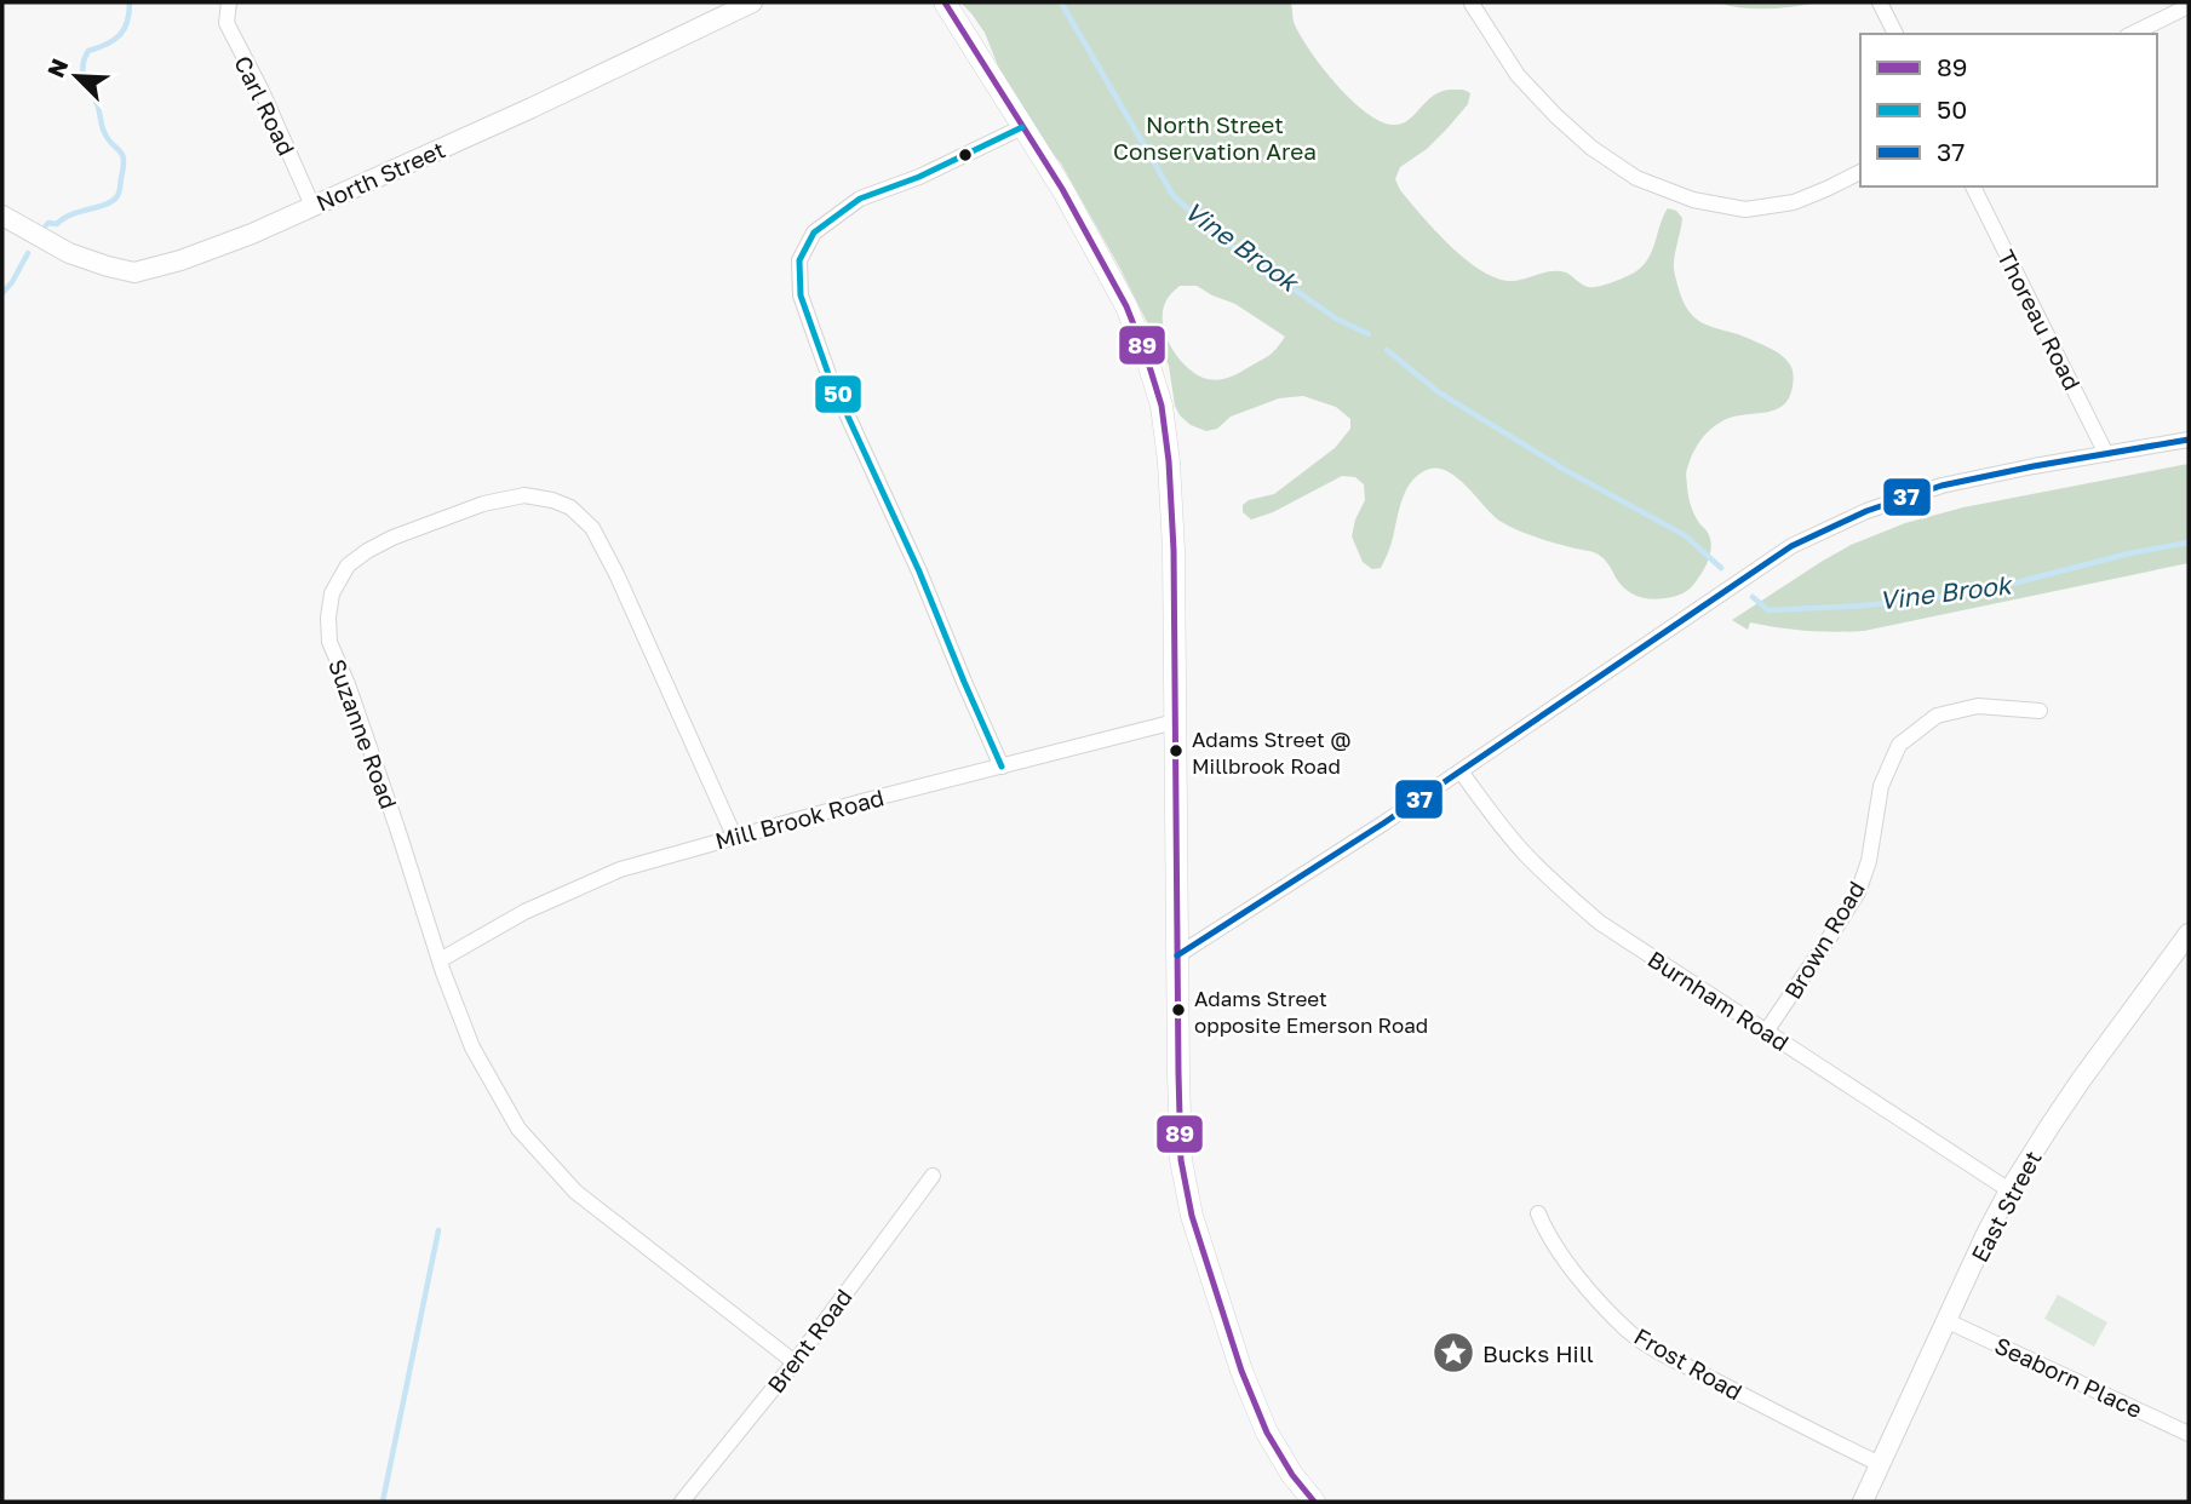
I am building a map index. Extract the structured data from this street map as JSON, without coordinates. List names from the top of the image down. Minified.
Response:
{"streets":{"street":["Carl Road","North Street","Thoreau Road","Suzanne Road","Mill Brook Road","Brown Road","Burnham Road","East Street","Brent Road","Frost Road","Seaborn Place"]},"crossings":[["Carl Road","North Street"],["Suzanne Road","Mill Brook Road"],["Suzanne Road","Brent Road"],["Brown Road","Burnham Road"],["Burnham Road","East Street"],["East Street","Frost Road"],["East Street","Seaborn Place"]],"water":["Vine Brook"],"parks":["North Street Conservation Area"],"places":{"other":["Adams Street @ Millbrook Road","Adams Street opposite Emerson Road"],"place":["Bucks Hill"]},"lines":["transit line 89","transit line 50","transit line 37"],"legend":["89","50","37"],"north":"top left"}
